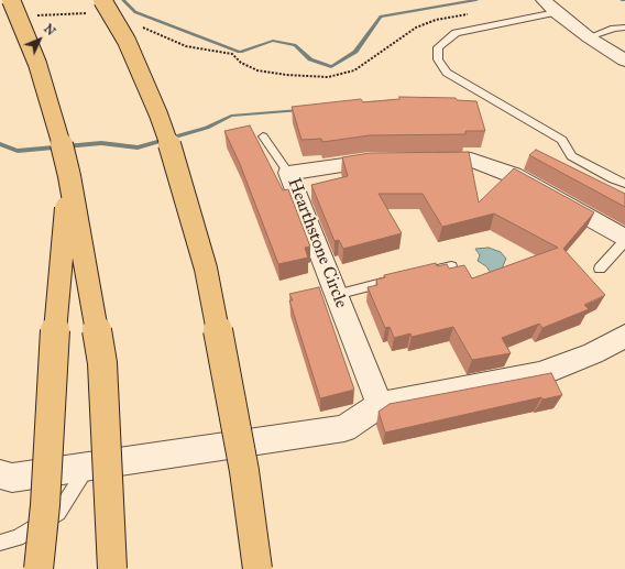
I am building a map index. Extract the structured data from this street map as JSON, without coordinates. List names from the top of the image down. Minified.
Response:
{"streets":{"street":["Hearthstone Circle"]},"north":"top right"}
